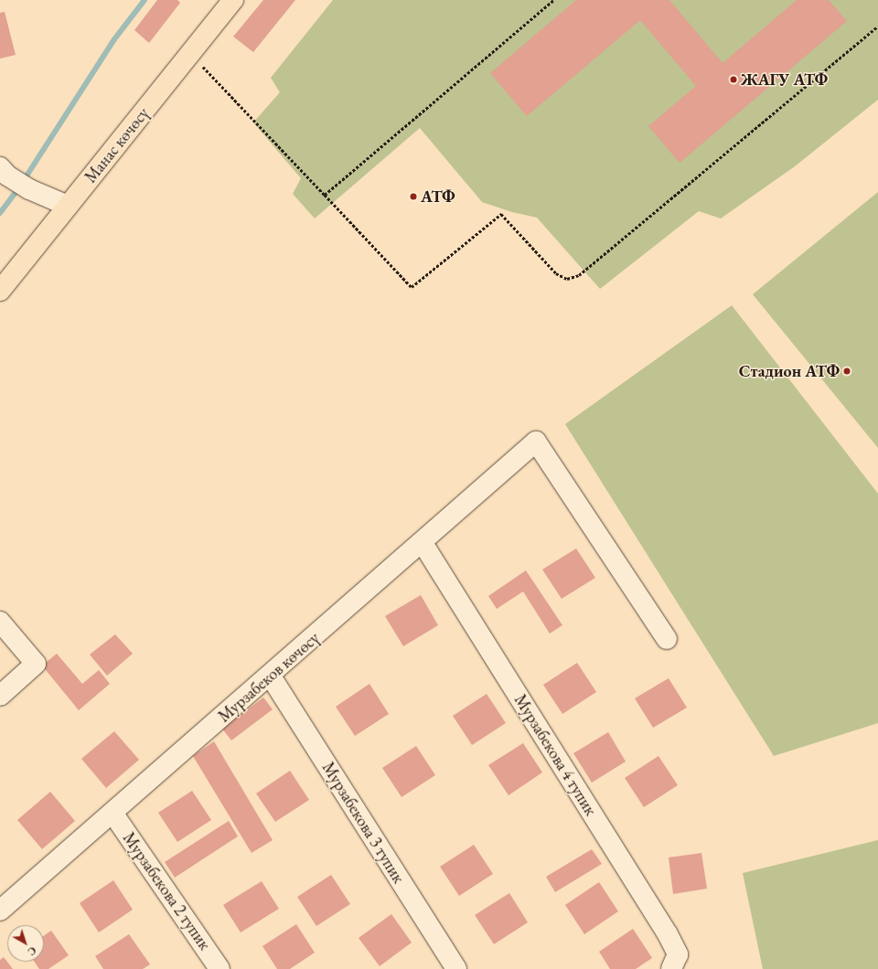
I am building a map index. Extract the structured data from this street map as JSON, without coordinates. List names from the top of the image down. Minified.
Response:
{"streets":{"main road":["Манас көчөсү"],"street":["Мурзабеков көчөсү","Мурзабекова 4 тупик","Мурзабекова 3 тупик","Мурзабекова 2 тупик"]},"crossings":[["Мурзабеков көчөсү","Мурзабекова 4 тупик"],["Мурзабеков көчөсү","Мурзабекова 3 тупик"],["Мурзабеков көчөсү","Мурзабекова 2 тупик"]],"places":["ЖАГУ АТФ","АТФ","Стадион АТФ"],"north":"bottom right"}
